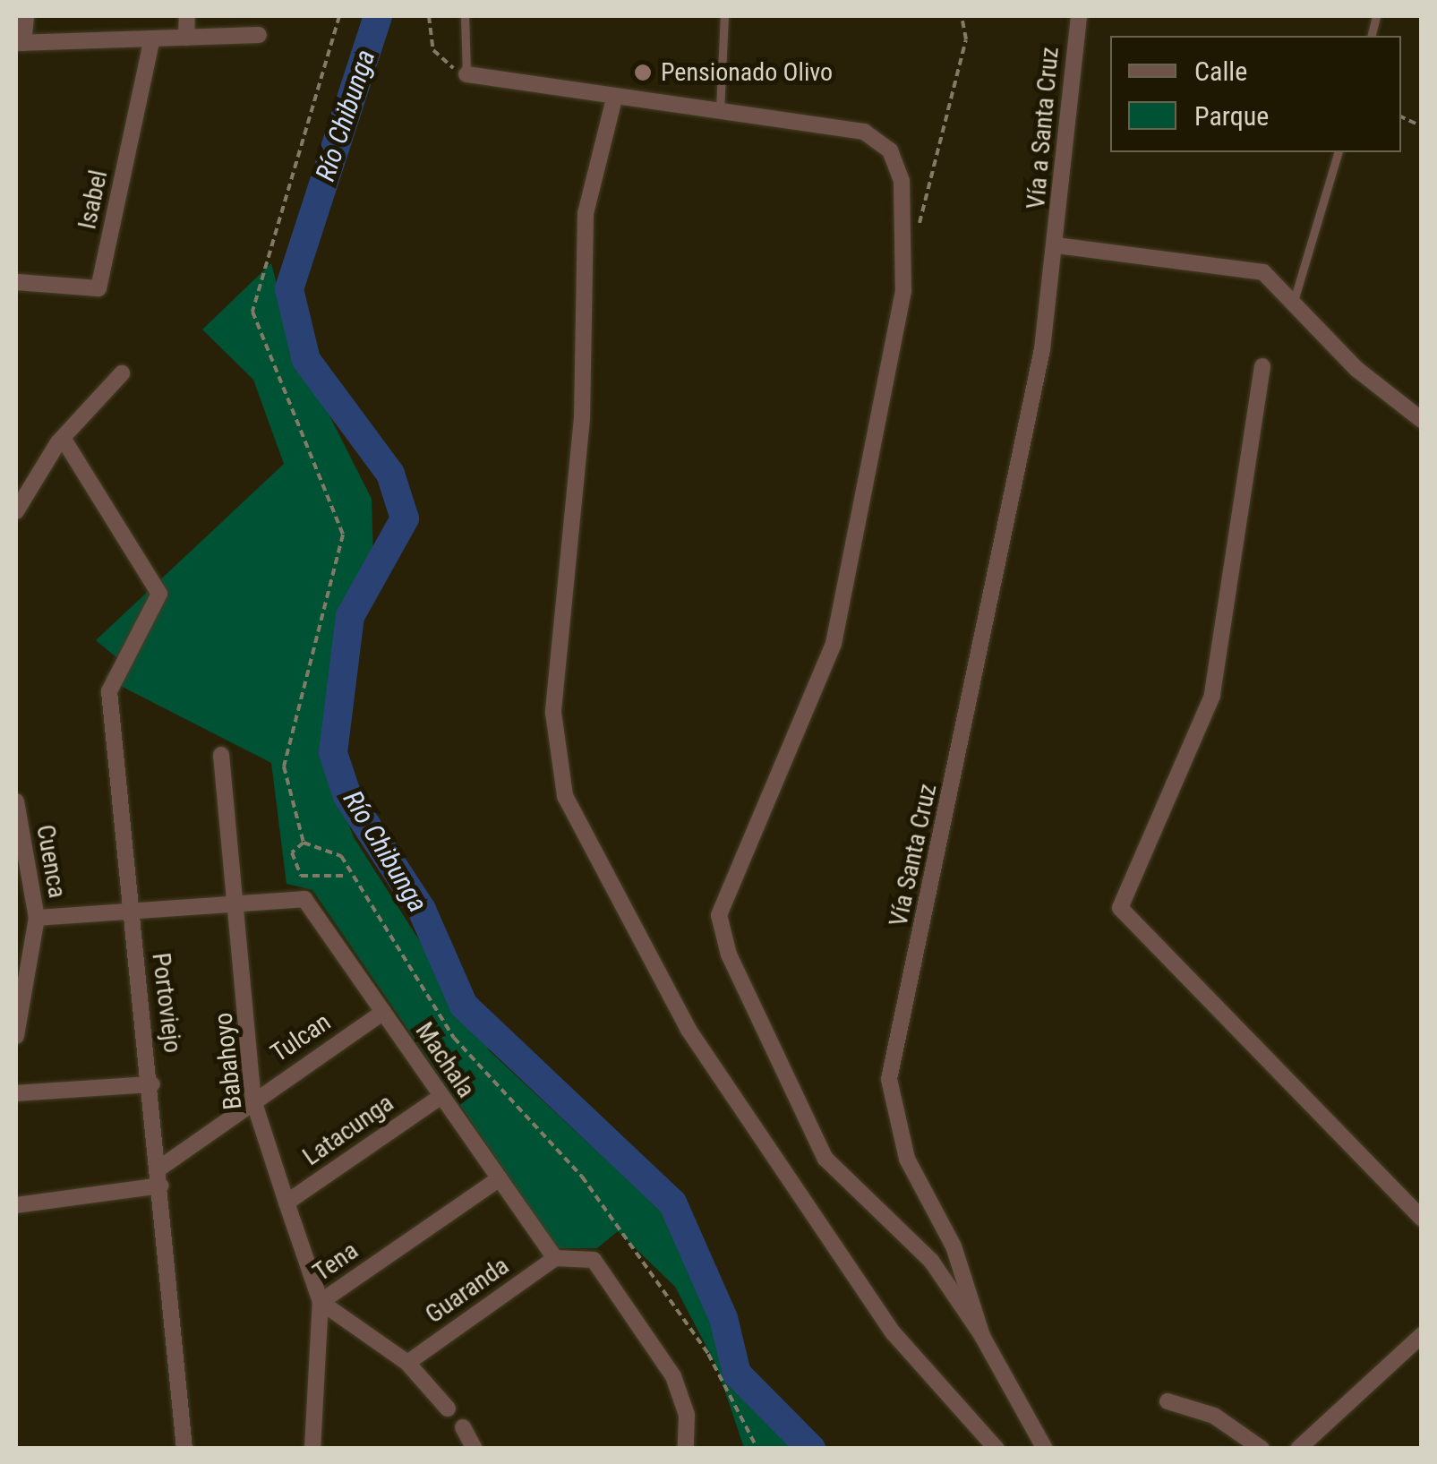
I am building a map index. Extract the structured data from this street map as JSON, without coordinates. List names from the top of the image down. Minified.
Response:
{"streets":{"street":["Vía a Santa Cruz","Isabel","Vía Santa Cruz","Cuenca","Portoviejo","Tulcan","Machala","Babahoyo","Latacunga","Tena","Guaranda"]},"crossings":[["Vía a Santa Cruz","Vía Santa Cruz"],["Cuenca","Machala"],["Portoviejo","Tulcan"],["Portoviejo","Machala"],["Tulcan","Machala"],["Tulcan","Babahoyo"],["Machala","Babahoyo"],["Machala","Latacunga"],["Machala","Tena"],["Machala","Guaranda"],["Babahoyo","Latacunga"],["Babahoyo","Tena"]],"water":["Río Chibunga"],"places":["Pensionado Olivo"],"legend":["Calle","Parque"]}
